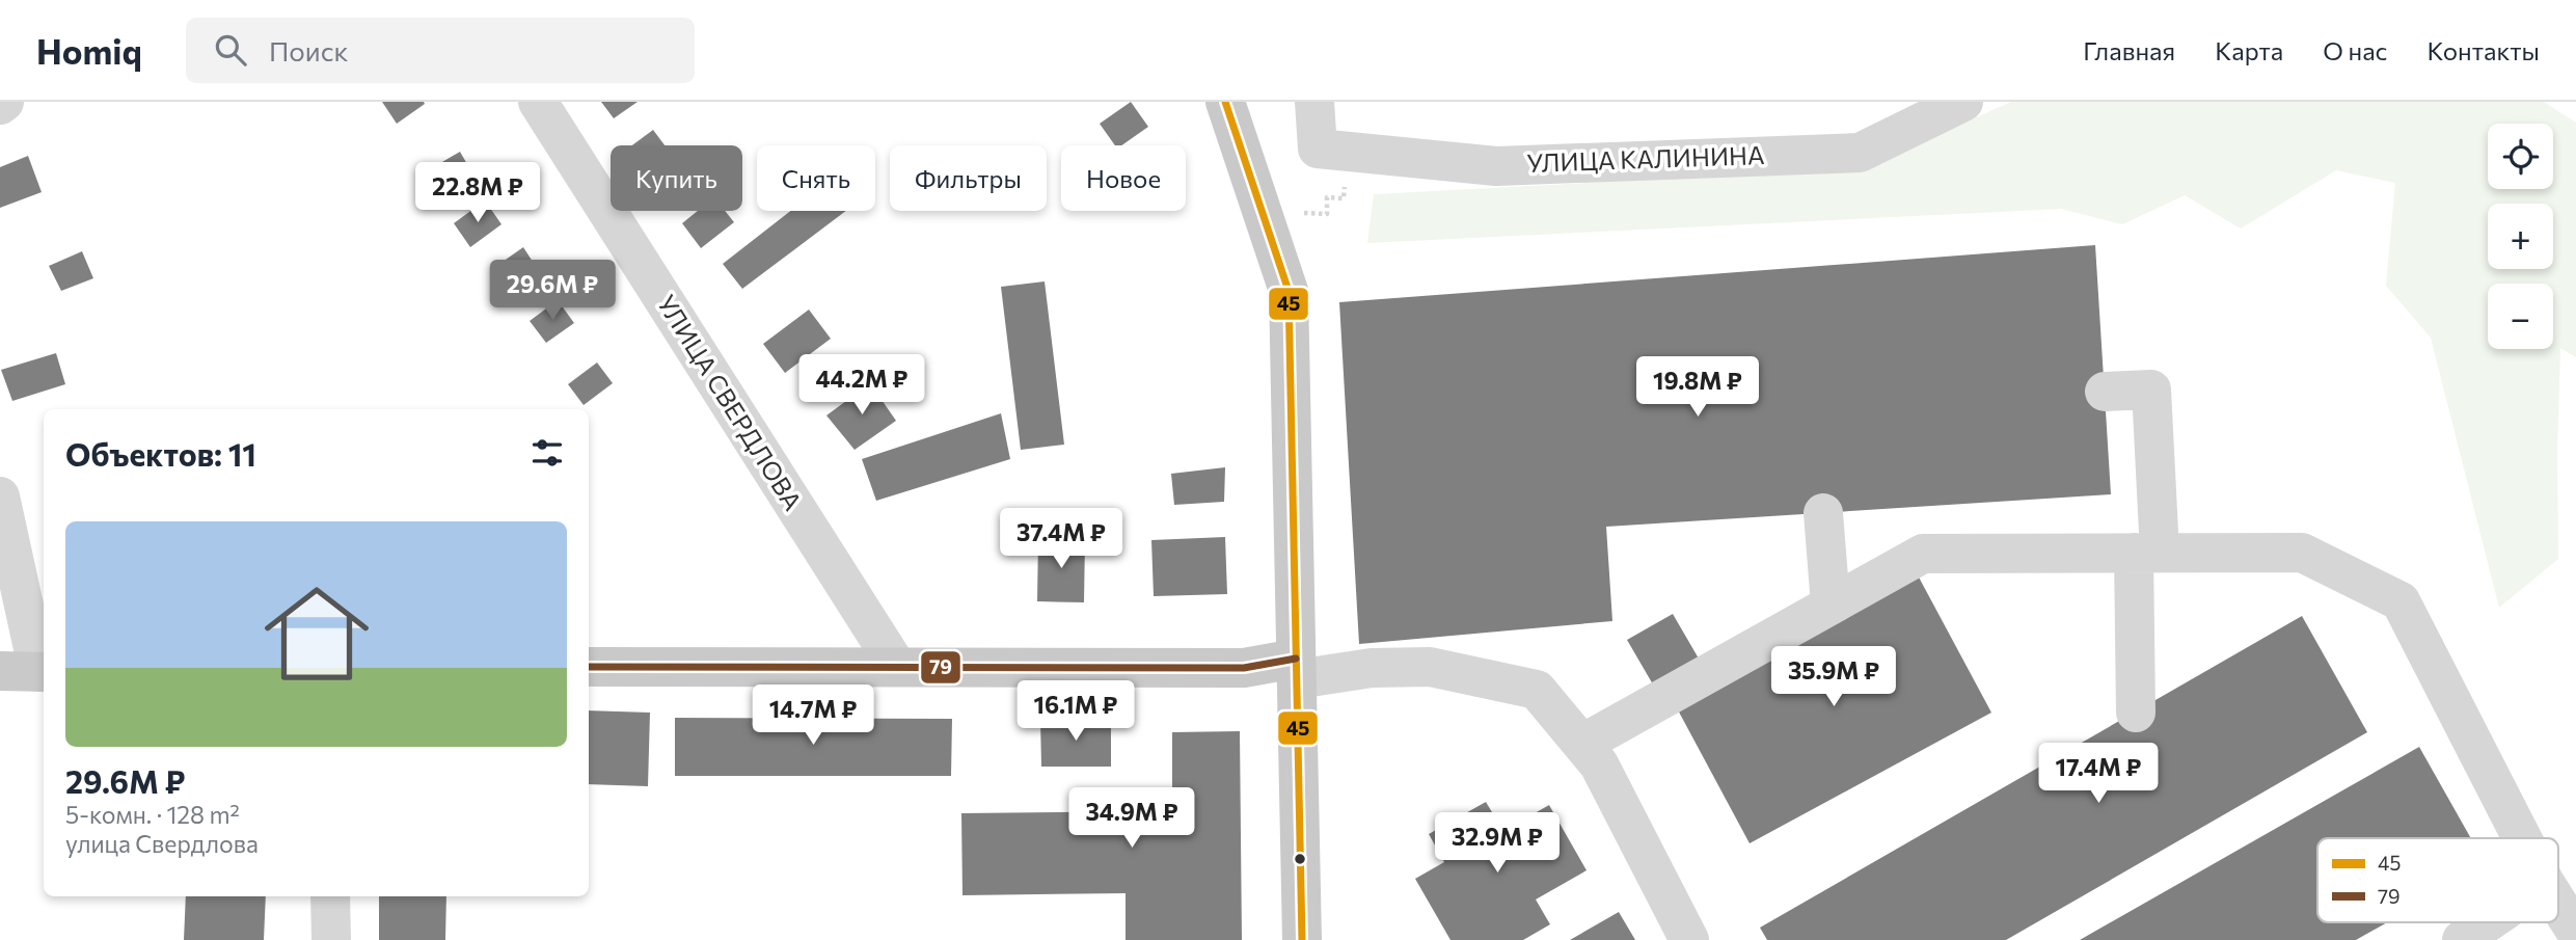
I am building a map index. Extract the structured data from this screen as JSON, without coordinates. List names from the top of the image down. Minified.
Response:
{"streets":{"street":["УЛИЦА КАЛИНИНА","УЛИЦА СВЕРДЛОВА"]},"lines":["transit line 45","transit line 79"],"legend":["45","79"],"page":{"header":"Homiq","search":"Поиск","nav":["Главная","Карта","О нас","Контакты"],"map_buttons":["+","−"],"chip":["Купить","Снять","Фильтры","Новое"],"price":["22.8M ₽","29.6M ₽","44.2M ₽","19.8M ₽","37.4M ₽","35.9M ₽","16.1M ₽","14.7M ₽","17.4M ₽","34.9M ₽","32.9M ₽"],"heading":"Объектов: 11","list":[{"name":"29.6M ₽","note":"5-комн. · 128 m² · улица Свердлова"}]}}
